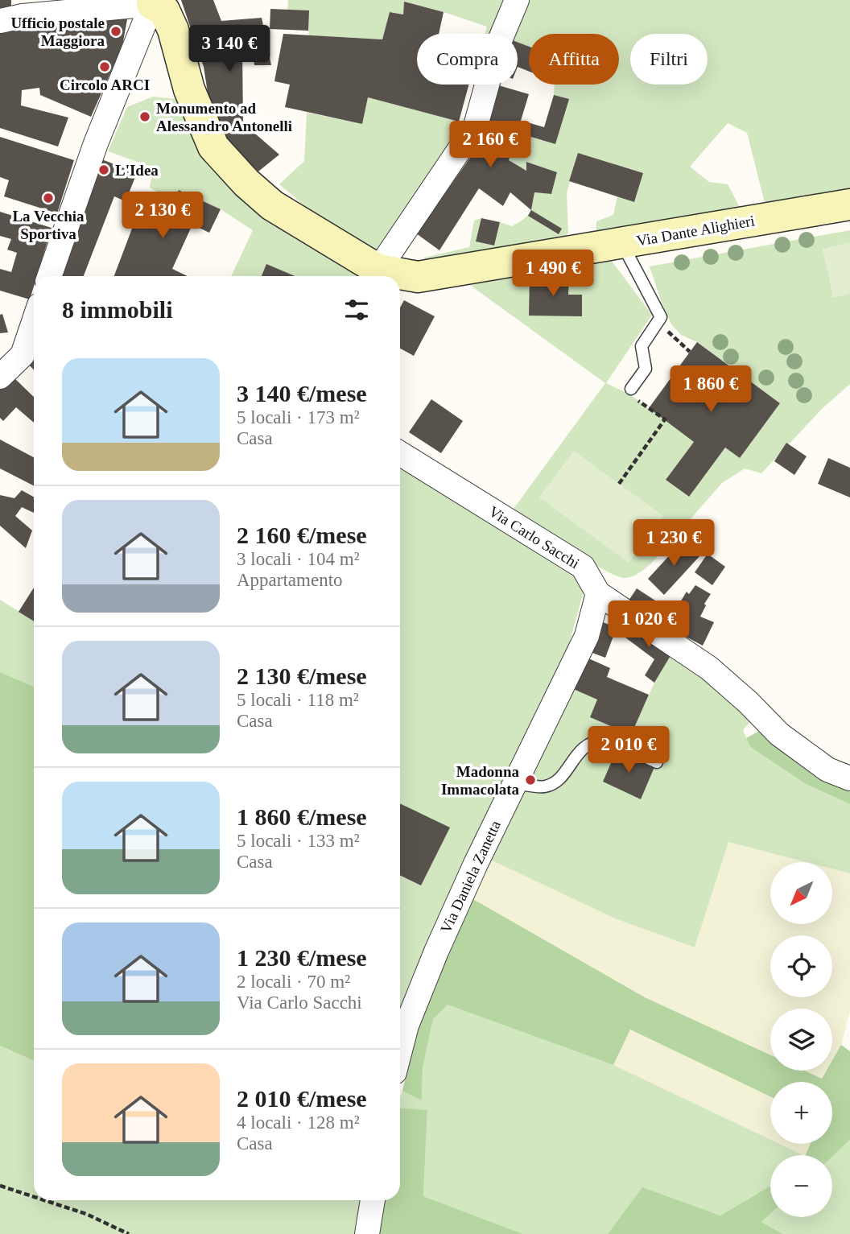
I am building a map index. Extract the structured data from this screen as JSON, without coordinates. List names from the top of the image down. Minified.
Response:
{"streets":{"street":["Via Dante Alighieri","Via Carlo Sacchi","Via Daniela Zanetta"]},"crossings":[["Via Carlo Sacchi","Via Daniela Zanetta"]],"places":["Ufficio postale Maggiora","Circolo ARCI","Monumento ad Alessandro Antonelli","L'Idea","La Vecchia Sportiva","Madonna Immacolata"],"north":"bottom left","page":{"price":["3 140 €","2 160 €","2 130 €","1 490 €","1 860 €","1 230 €","1 020 €","2 010 €"],"chip":["Compra","Affitta","Filtri"],"heading":"8 immobili","list":[{"name":"3 140 €/mese","note":"5 locali · 173 m² · Casa"},{"name":"2 160 €/mese","note":"3 locali · 104 m² · Appartamento"},{"name":"2 130 €/mese","note":"5 locali · 118 m² · Casa"},{"name":"1 860 €/mese","note":"5 locali · 133 m² · Casa"},{"name":"1 230 €/mese","note":"2 locali · 70 m² · Via Carlo Sacchi"},{"name":"2 010 €/mese","note":"4 locali · 128 m² · Casa"}],"map_buttons":["+","−"]}}
